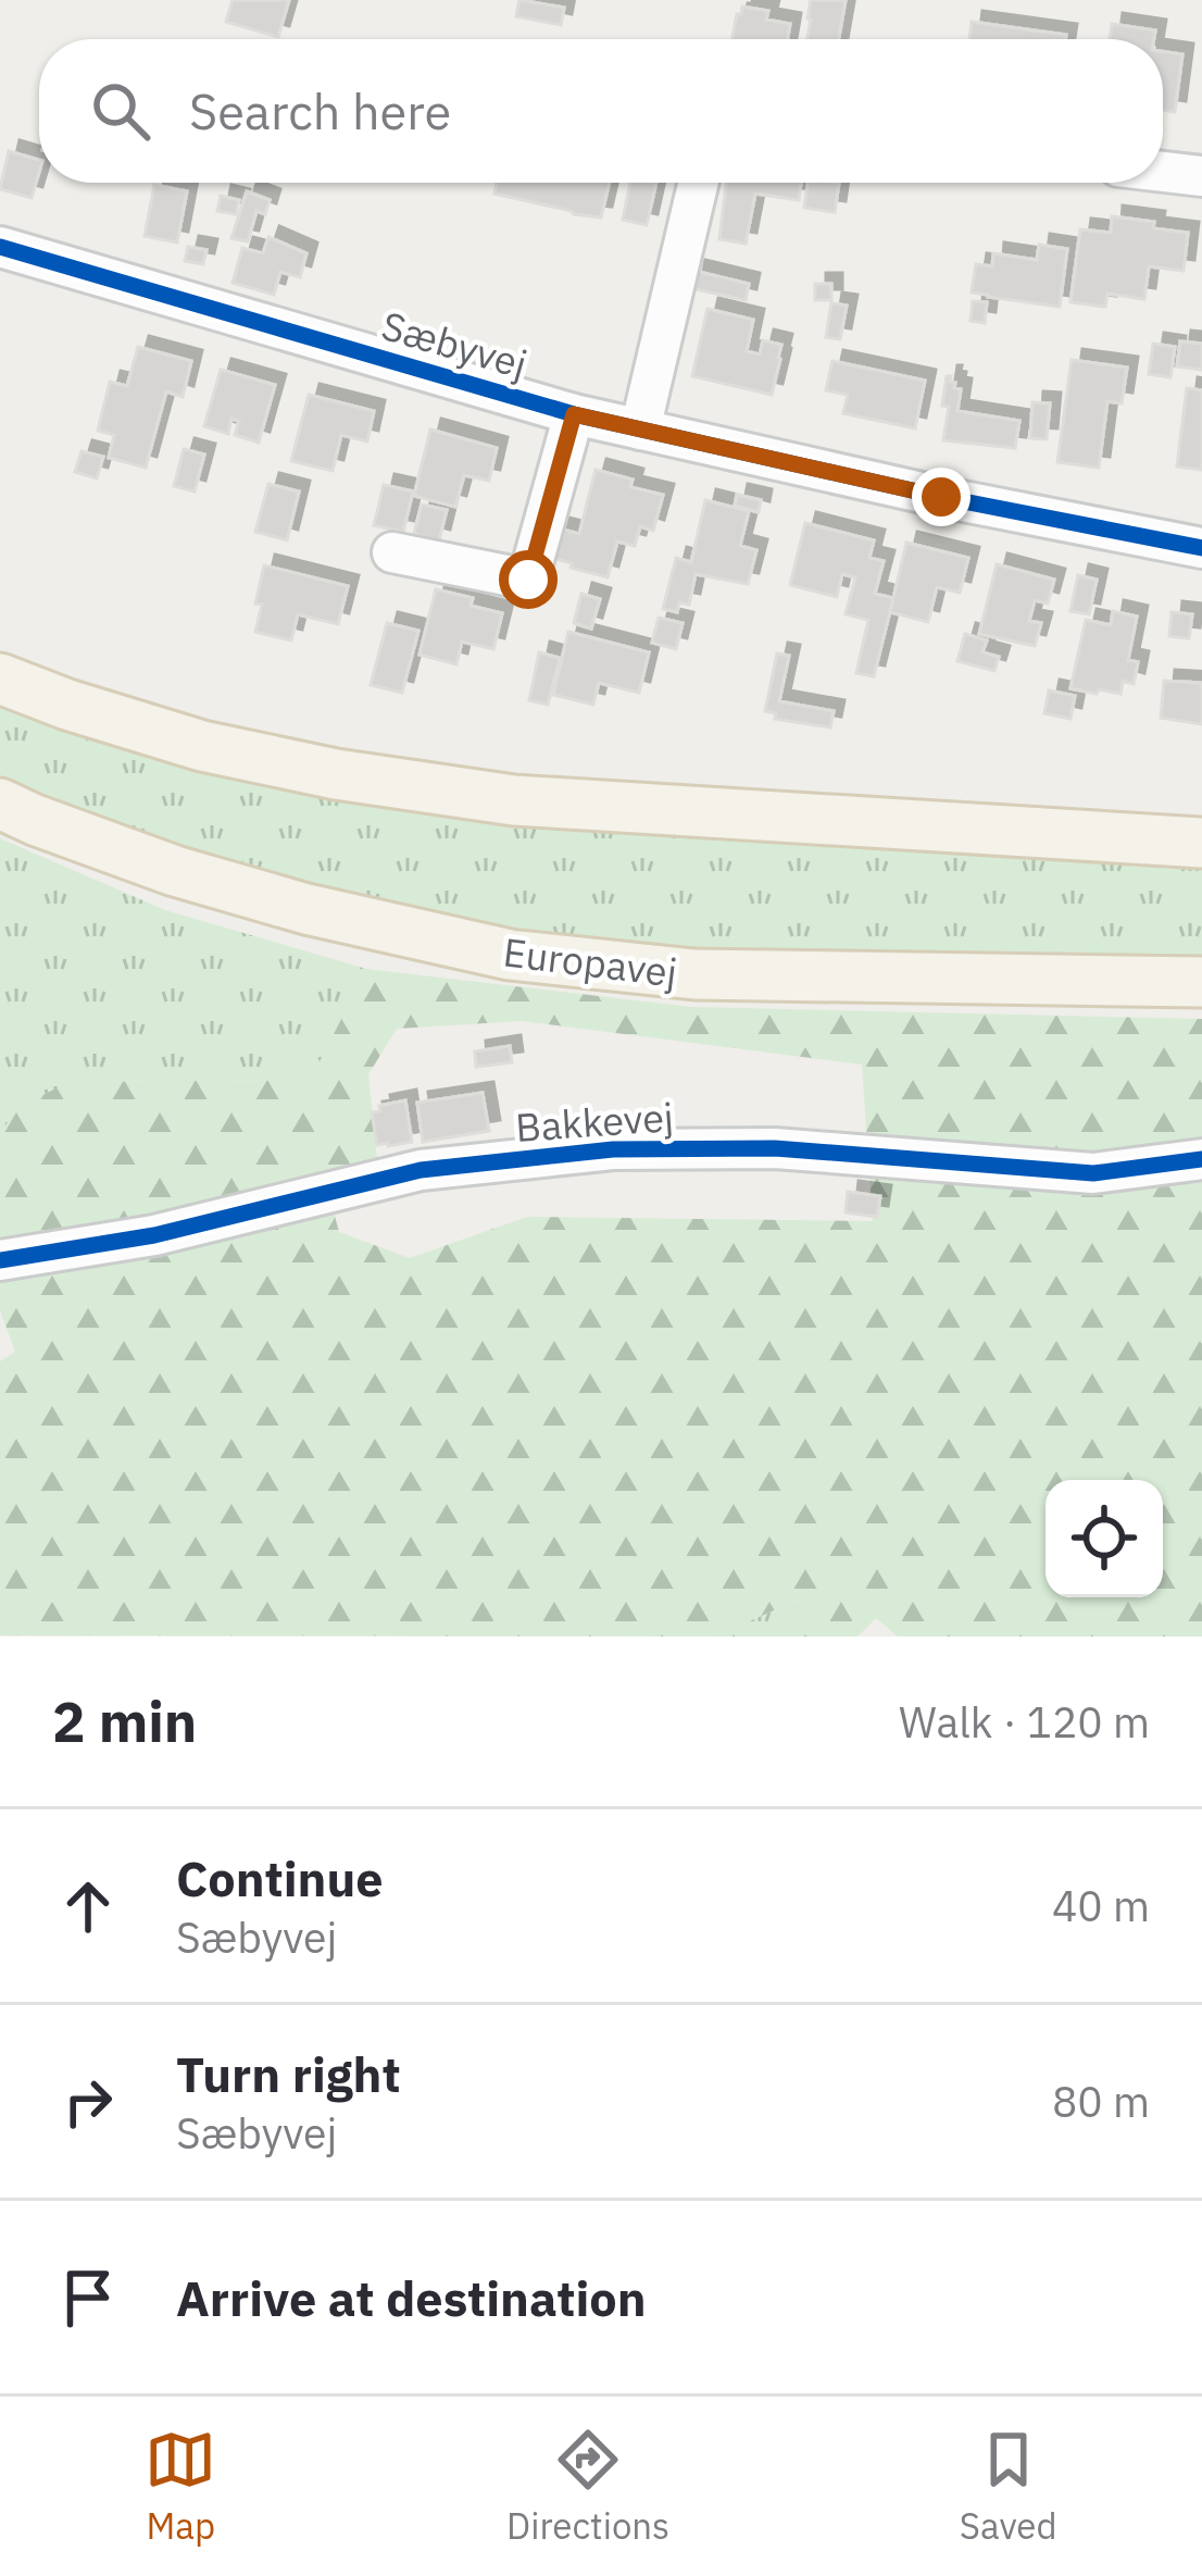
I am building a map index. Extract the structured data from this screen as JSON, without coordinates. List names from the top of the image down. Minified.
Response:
{"streets":{"main road":["Europavej"],"street":["Sæbyvej","Bakkevej"]},"page":{"search":"Search here","heading":["2 min","Walk · 120 m"],"list":[["Continue","Sæbyvej","40 m"],["Turn right","Sæbyvej","80 m"],"Arrive at destination"],"nav":["Map","Directions","Saved"]}}
